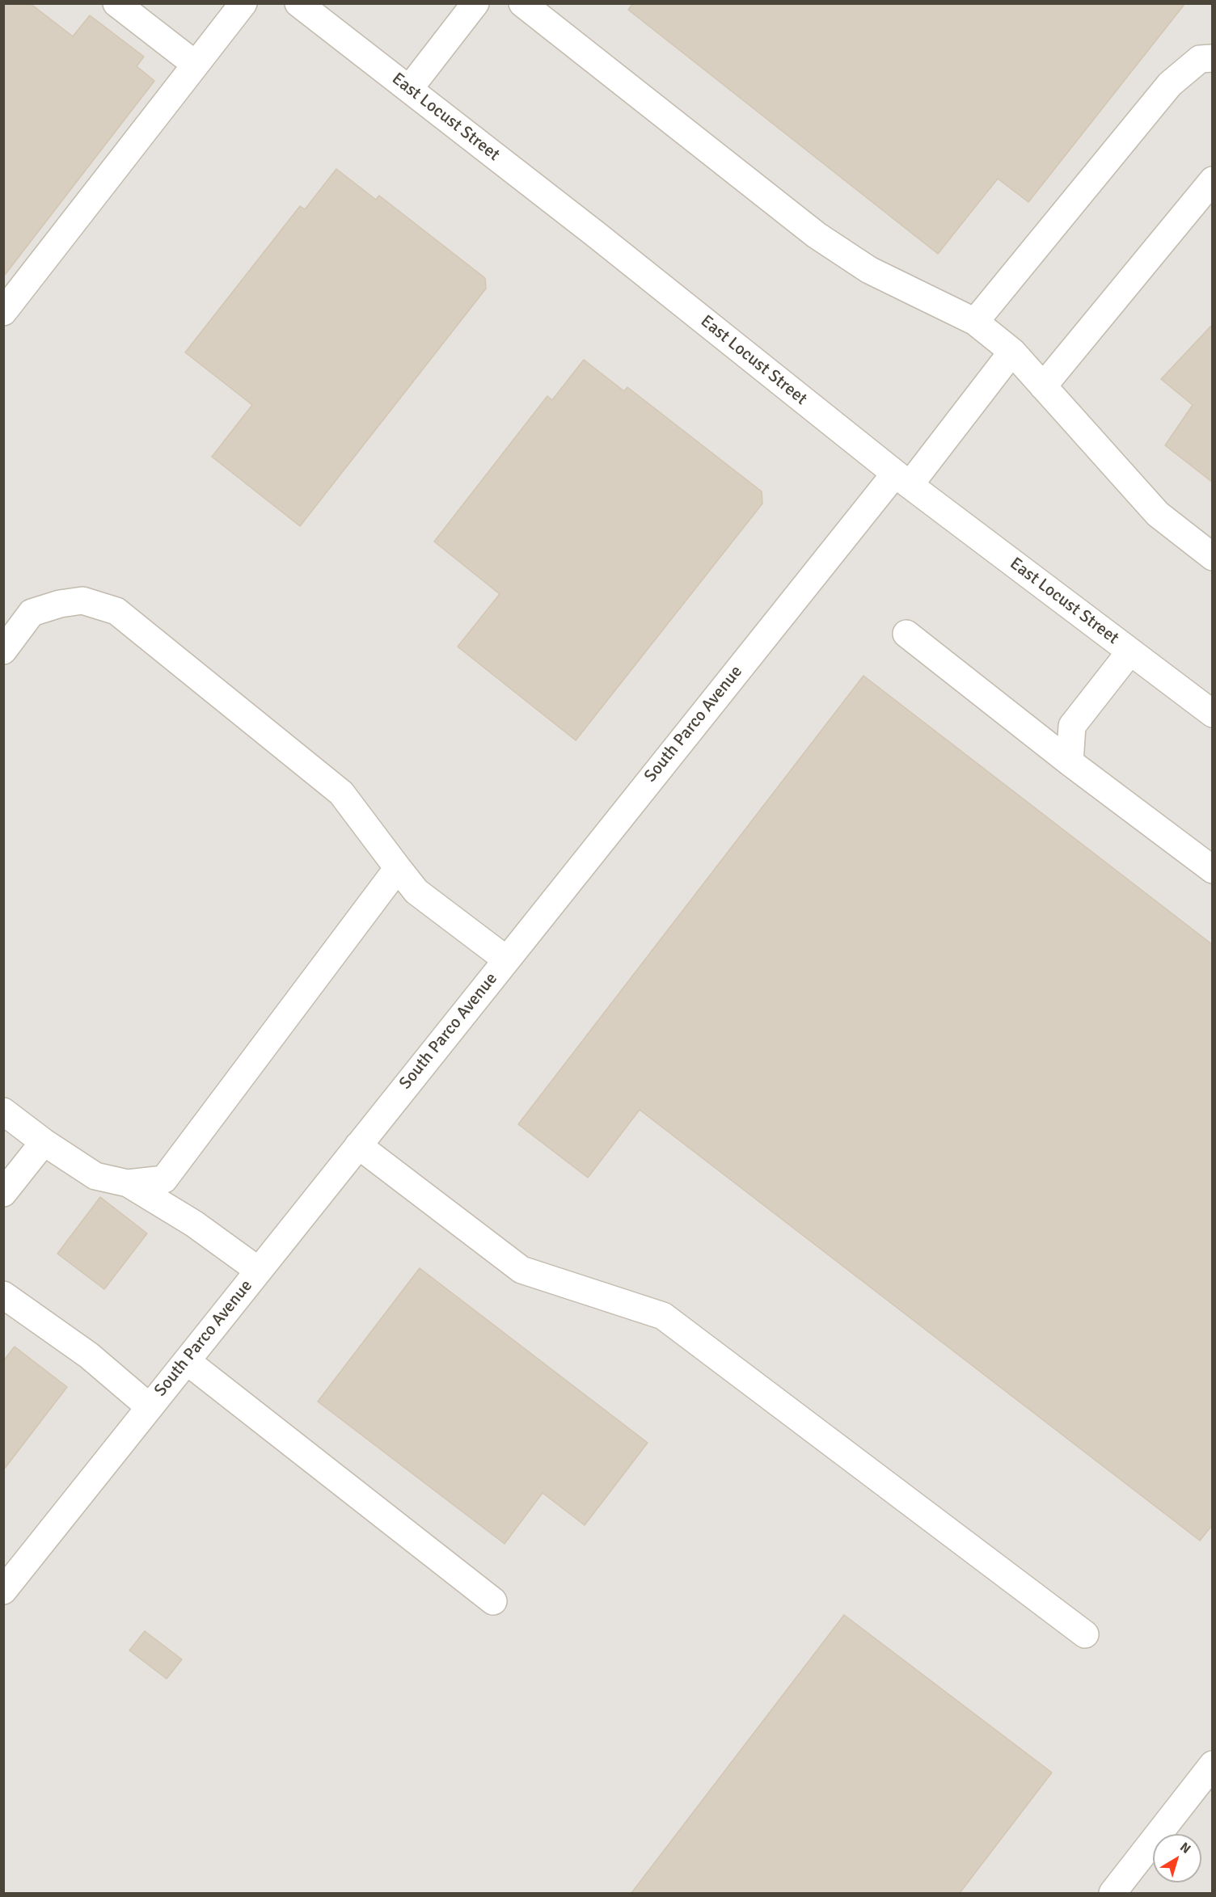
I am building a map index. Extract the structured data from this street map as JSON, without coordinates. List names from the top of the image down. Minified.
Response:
{"streets":{"street":["East Locust Street","South Parco Avenue"]},"crossings":[["East Locust Street","South Parco Avenue"]],"north":"top right"}
